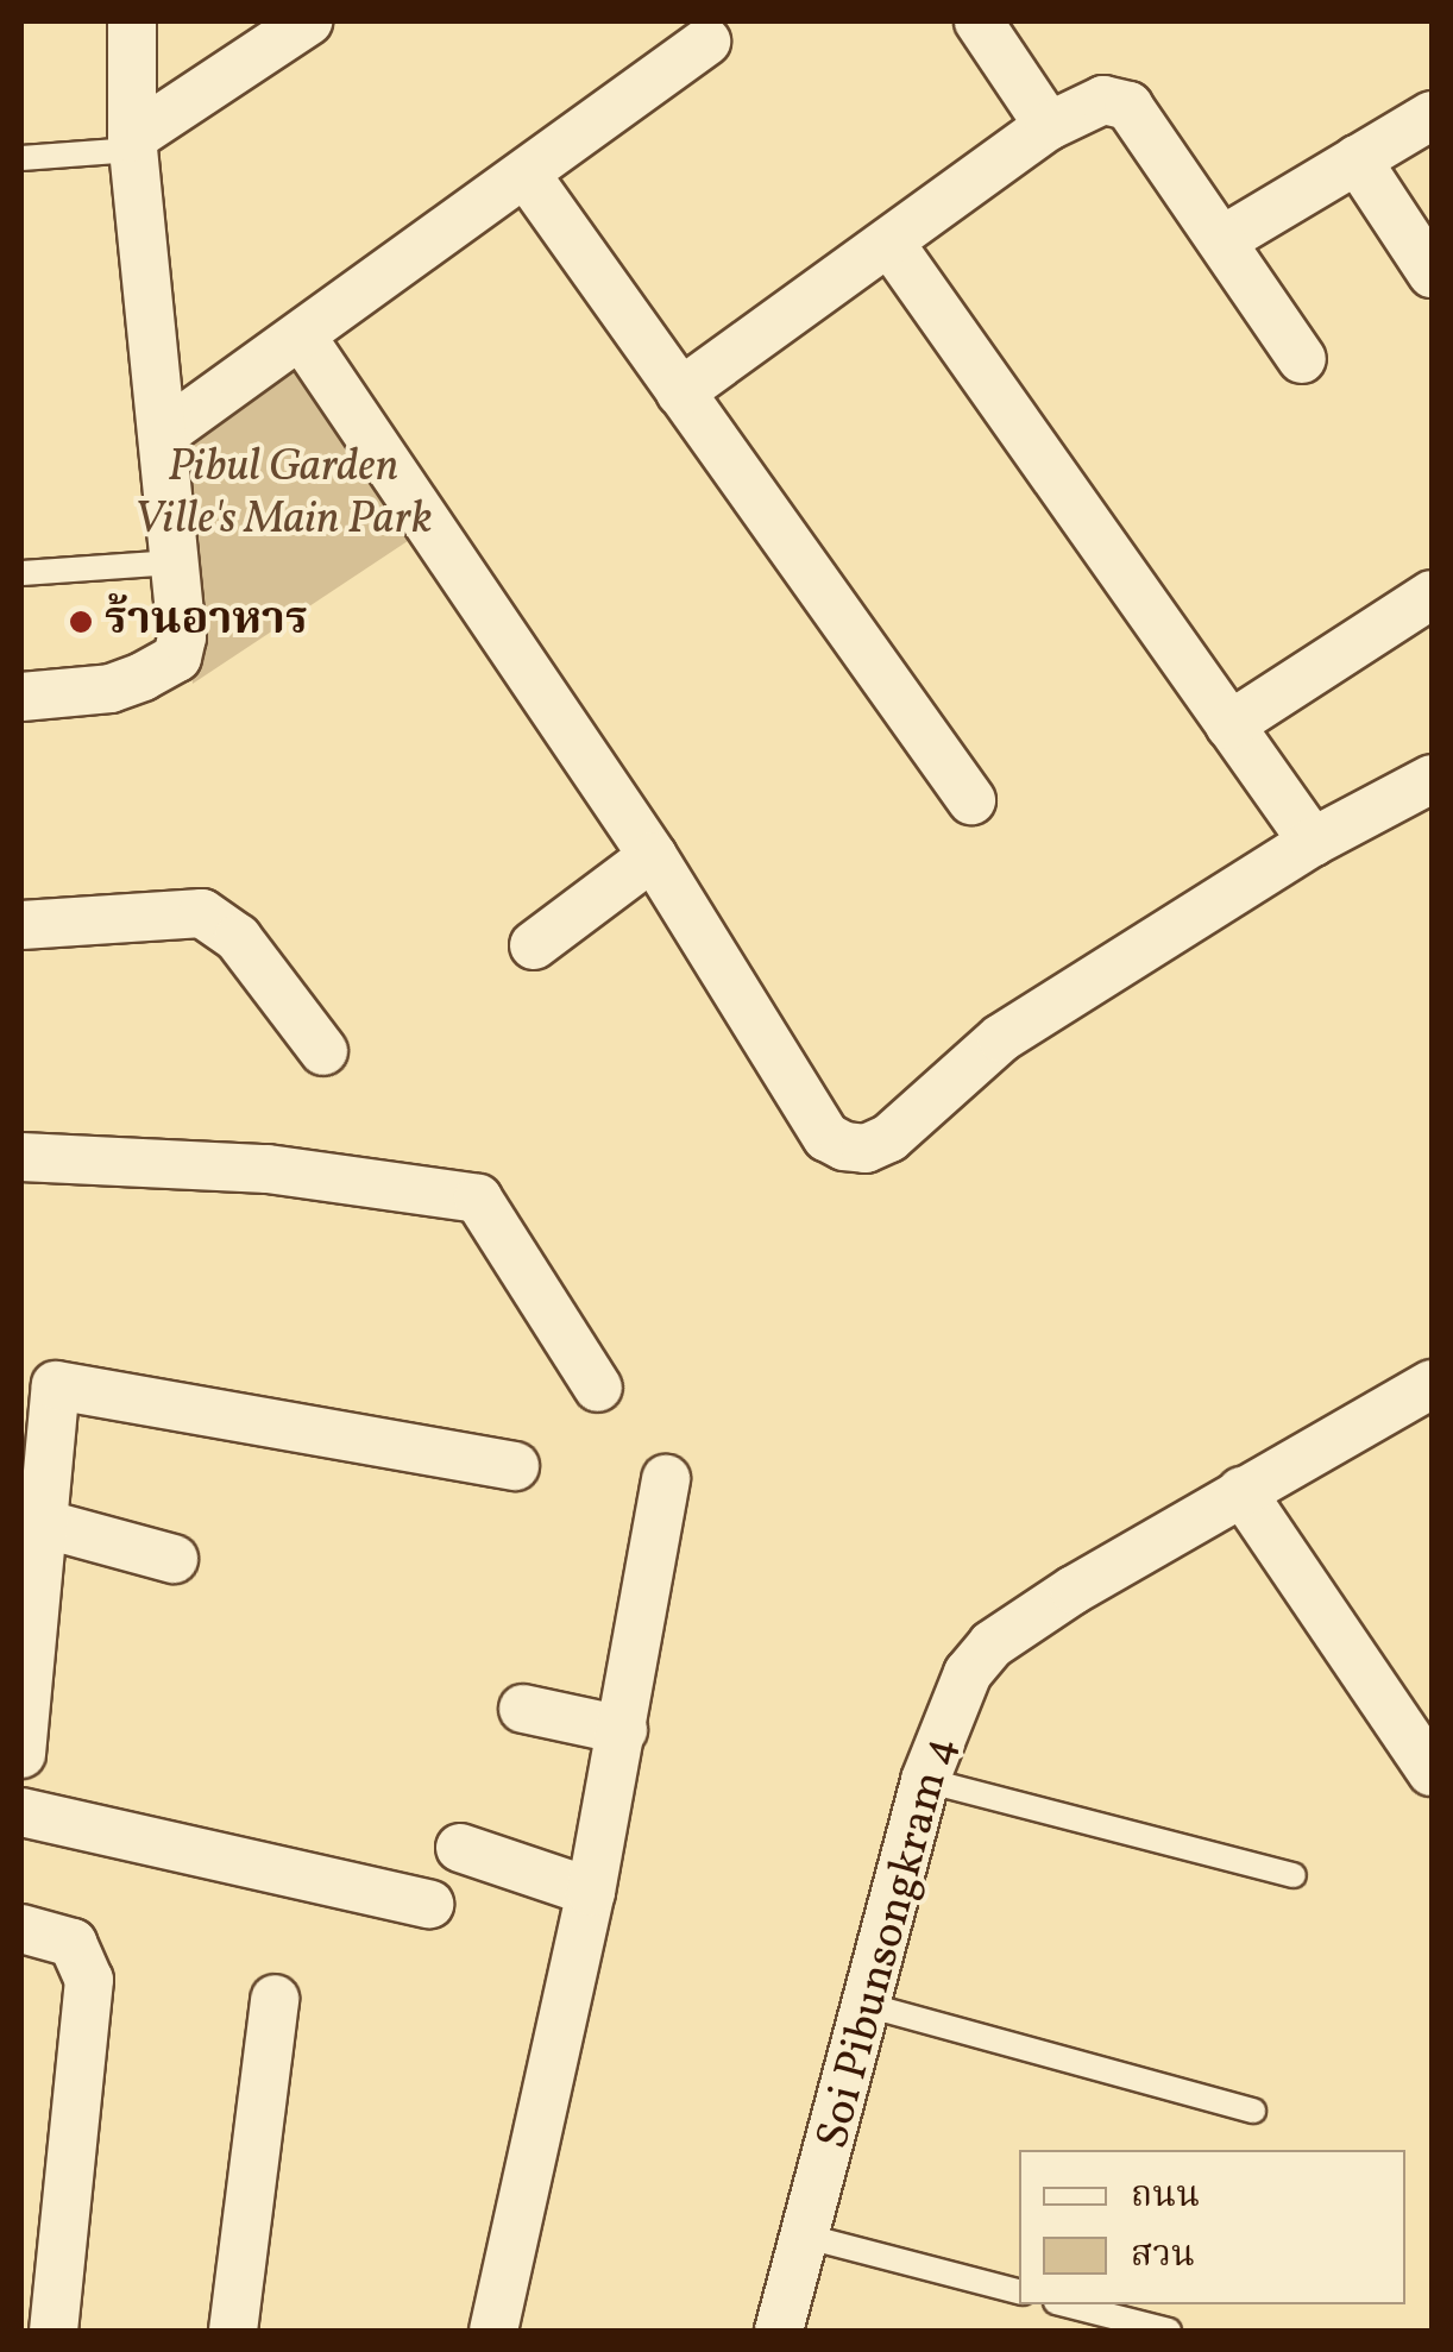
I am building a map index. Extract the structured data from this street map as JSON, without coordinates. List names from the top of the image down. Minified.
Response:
{"streets":{"street":["Soi Pibunsongkram 4"]},"parks":["Pibul Garden Ville's Main Park"],"places":["ร้านอาหาร"],"legend":["ถนน","สวน"]}
